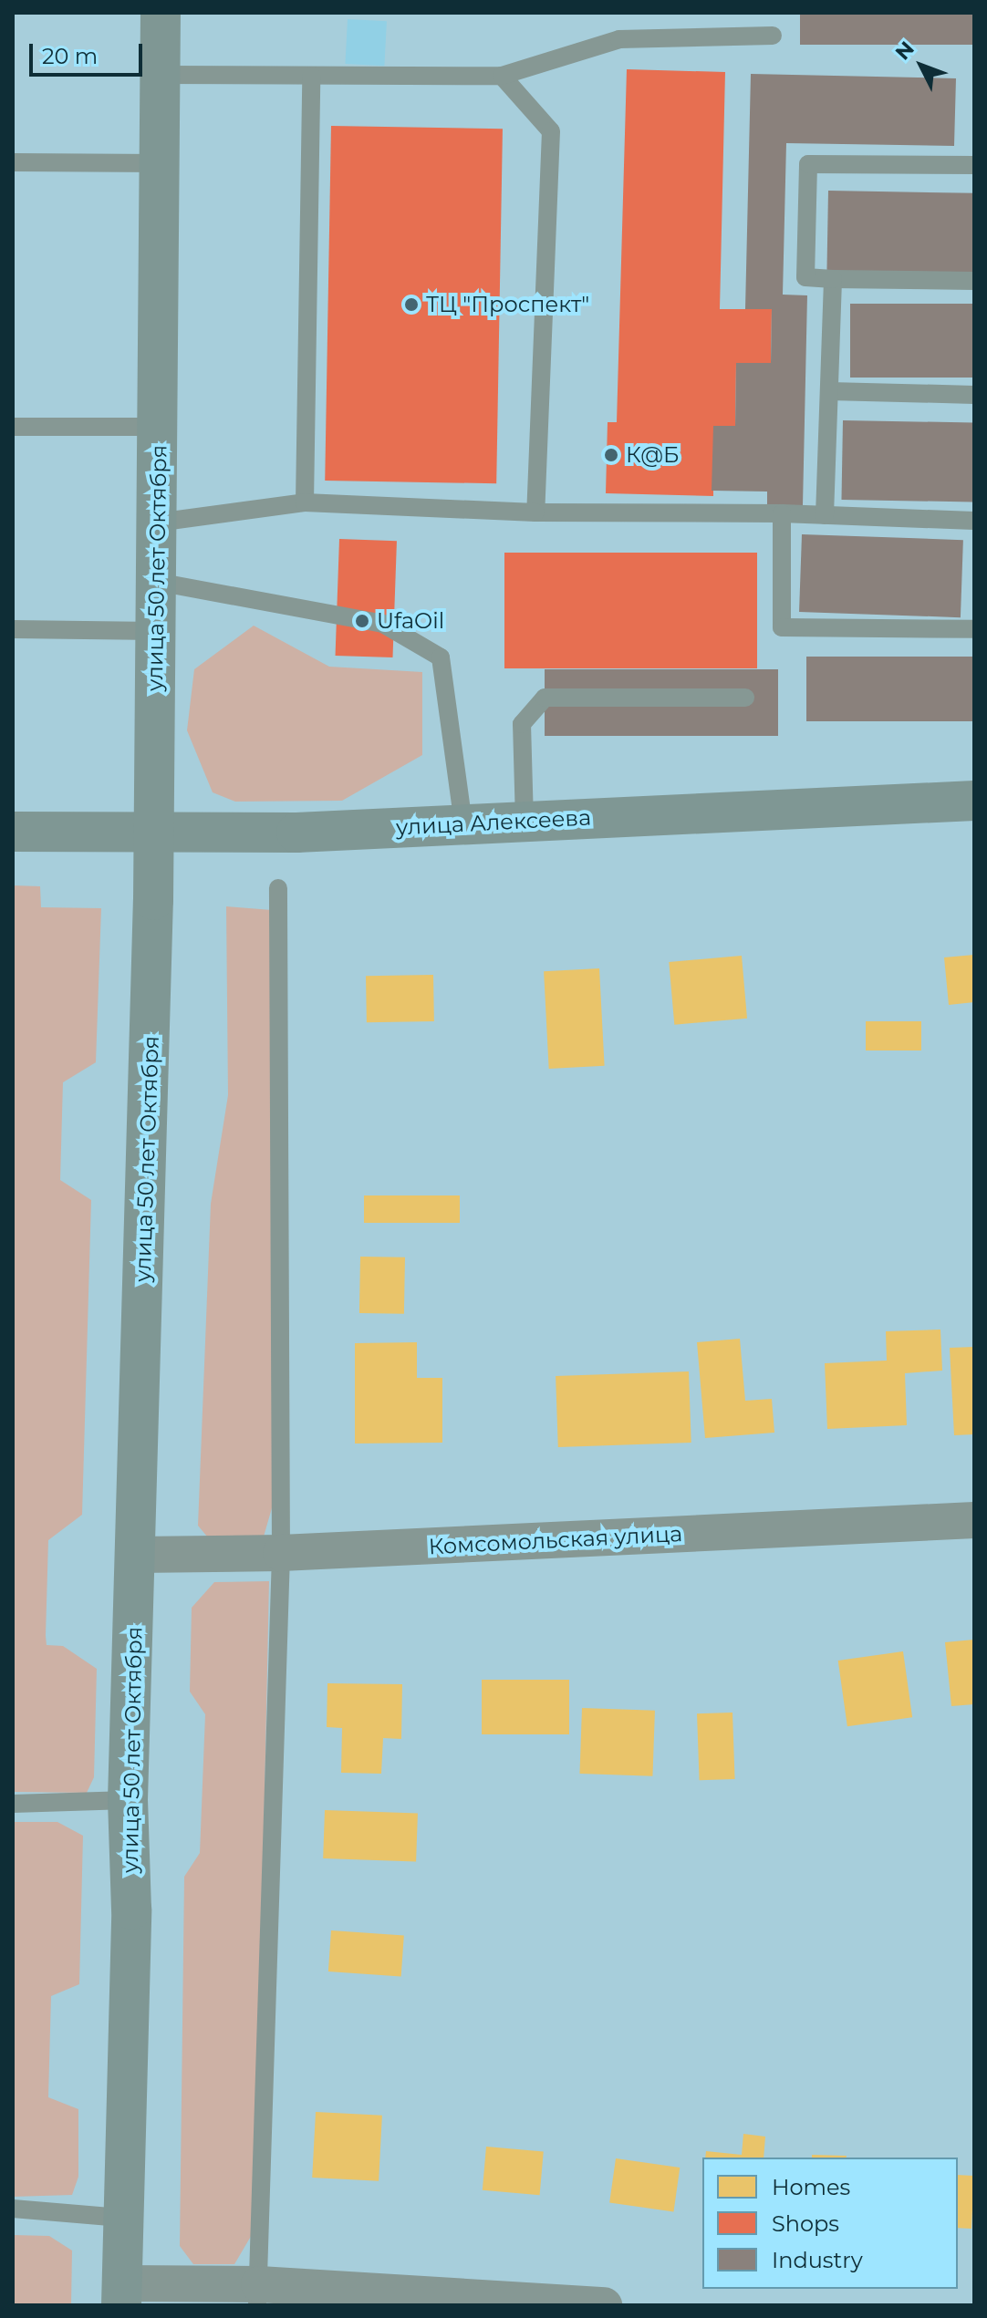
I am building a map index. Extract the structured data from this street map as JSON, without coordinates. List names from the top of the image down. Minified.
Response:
{"streets":{"main road":["улица 50 лет Октября","улица Алексеева"],"street":["Комсомольская улица"]},"crossings":[["улица 50 лет Октября","улица Алексеева"],["улица 50 лет Октября","Комсомольская улица"]],"places":["ТЦ \"Проспект\"","К@Б","UfaOil"],"legend":["Homes","Shops","Industry"],"scale_bar":"20 m","north":"top left"}
